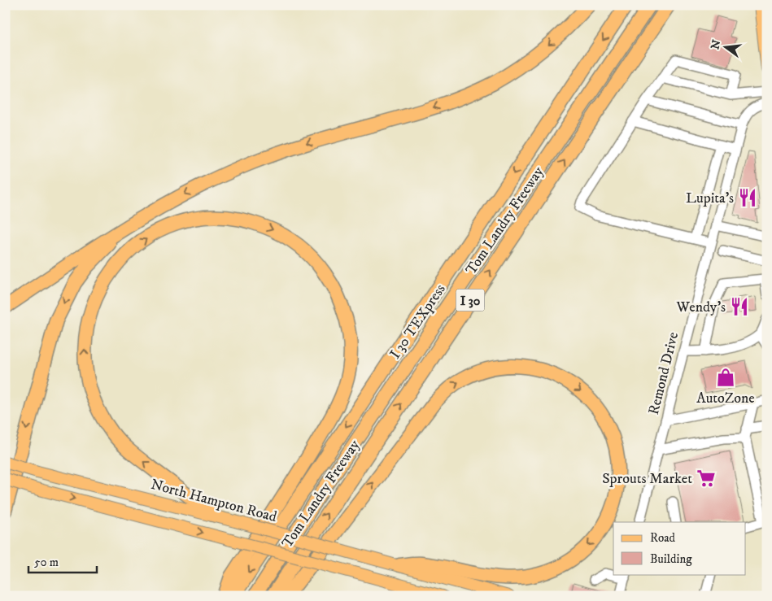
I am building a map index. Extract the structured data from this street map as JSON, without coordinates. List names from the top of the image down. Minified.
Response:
{"streets":{"highway":["Tom Landry Freeway","I 30","I 30 TEXpress"],"main road":["North Hampton Road"],"street":["Remond Drive"]},"places":{"restaurant":["Lupita's","Wendy's"],"shop":["AutoZone"],"supermarket":["Sprouts Market"]},"legend":["Road","Building"],"scale_bar":"50 m","north":"left"}
